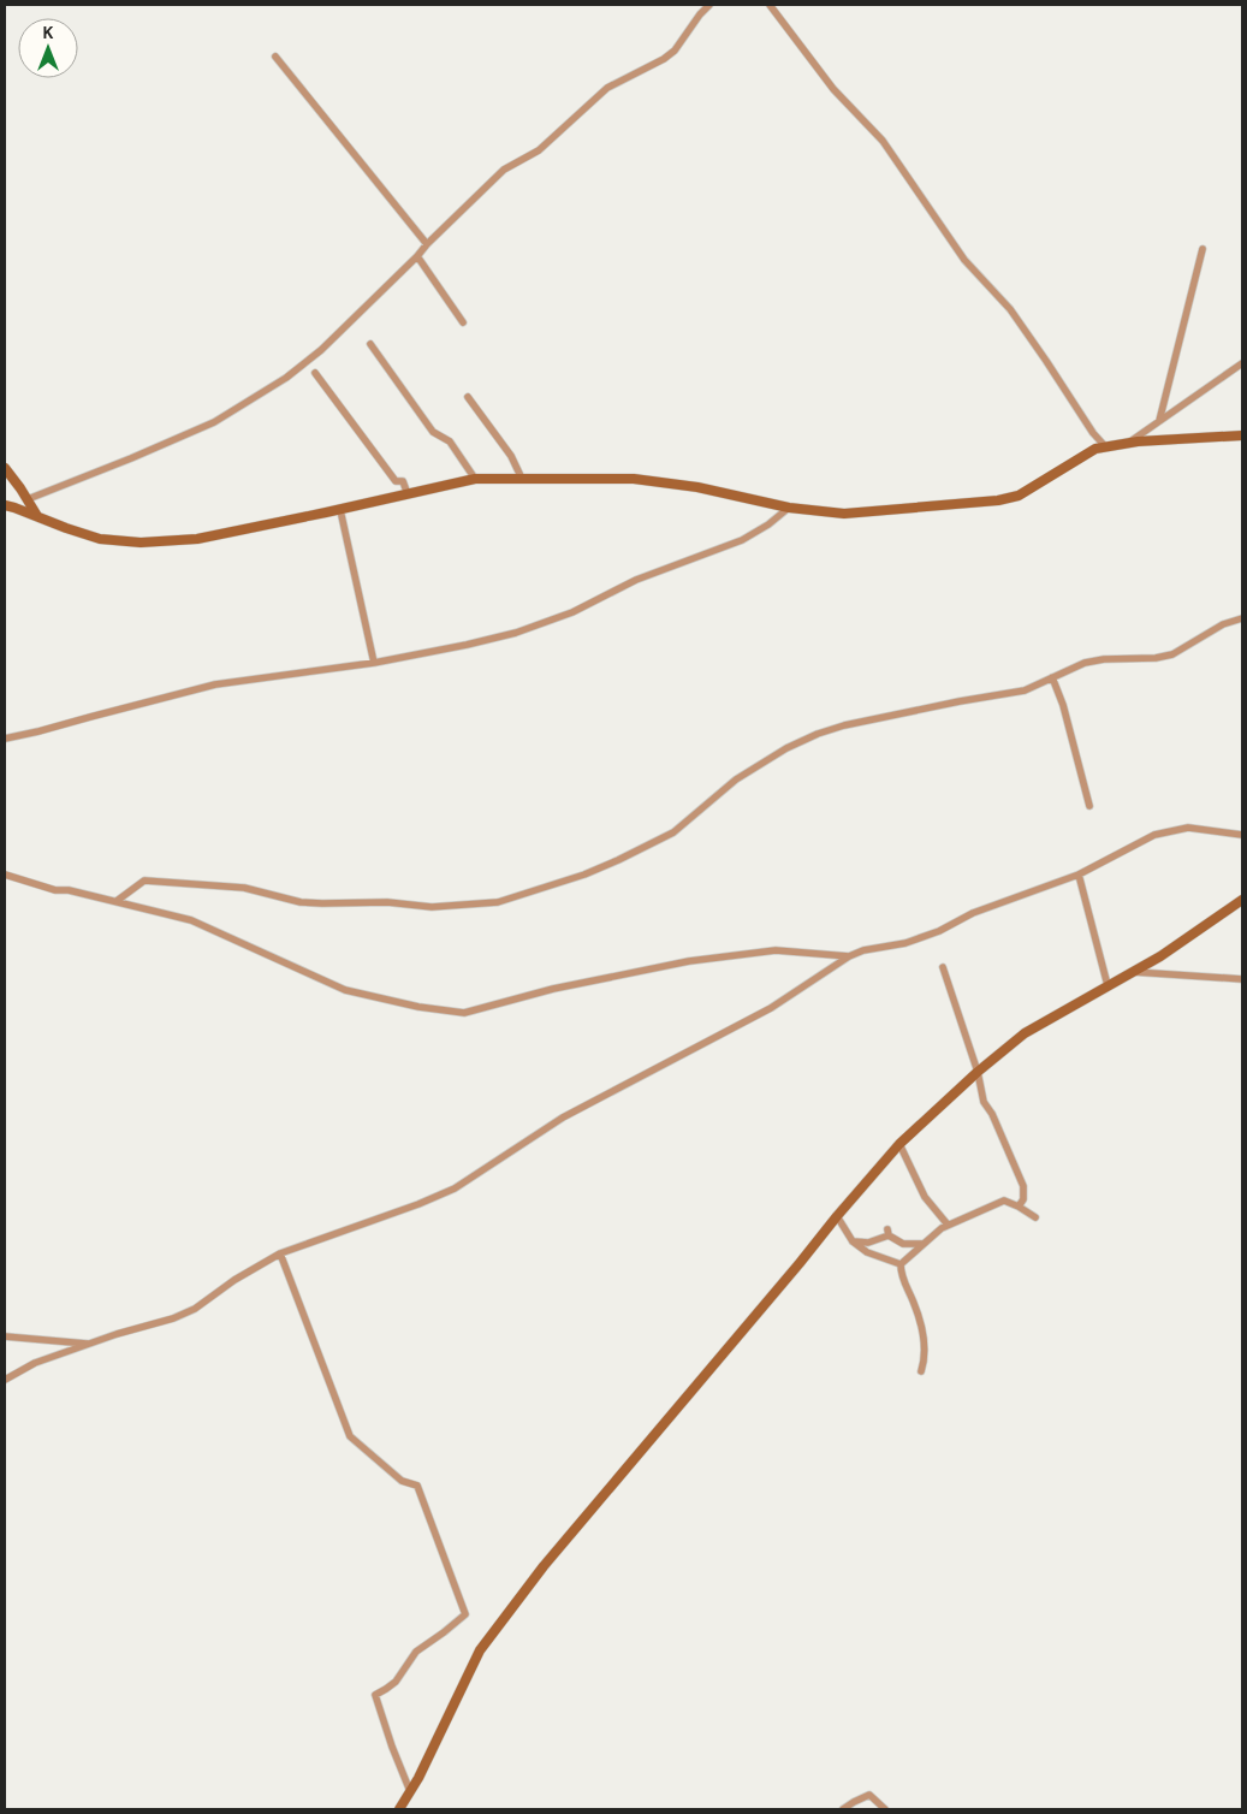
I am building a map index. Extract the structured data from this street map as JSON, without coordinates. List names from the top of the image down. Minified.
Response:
{"north":"top"}
